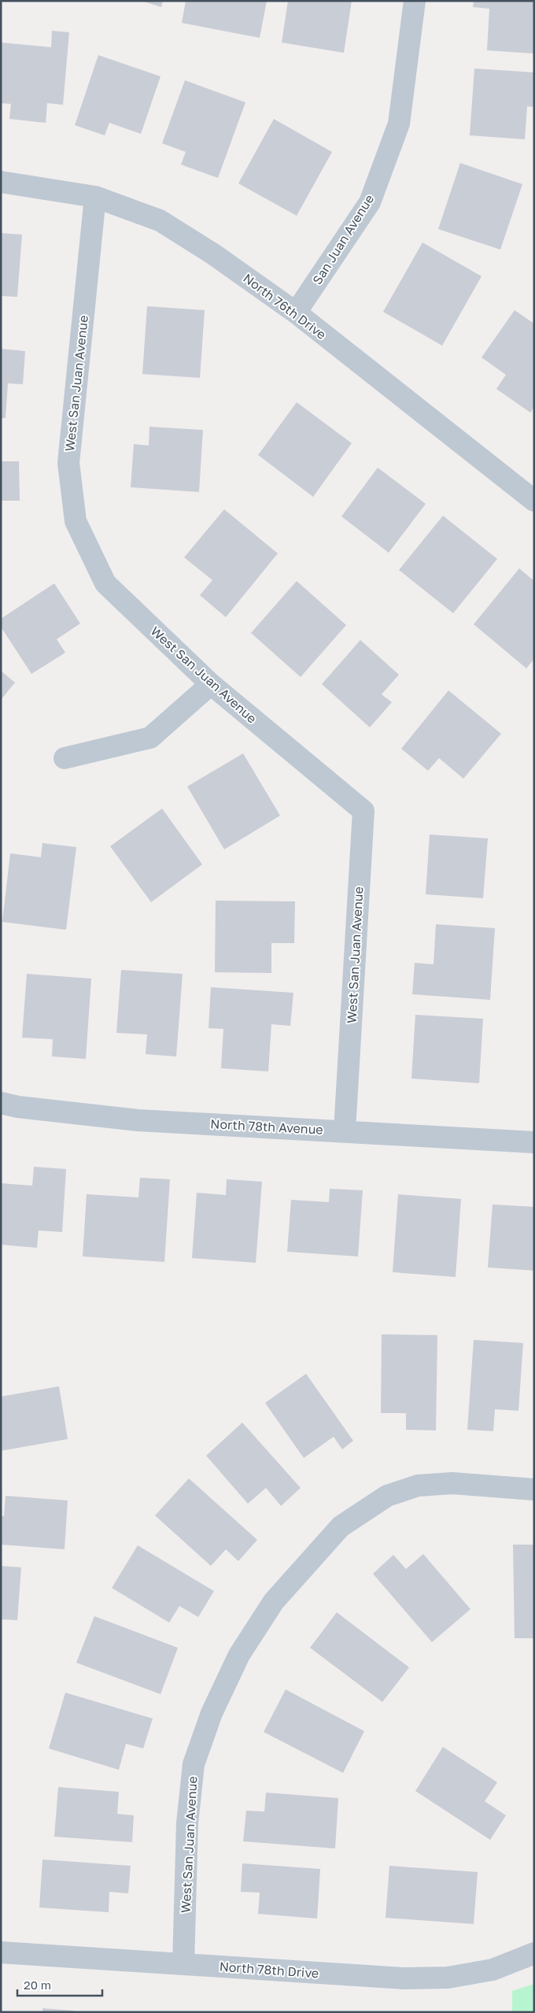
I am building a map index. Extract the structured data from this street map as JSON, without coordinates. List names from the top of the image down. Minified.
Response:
{"streets":{"street":["San Juan Avenue","North 76th Drive","West San Juan Avenue","North 78th Avenue","North 78th Drive"]},"crossings":[["San Juan Avenue","North 76th Drive"],["North 76th Drive","West San Juan Avenue"],["West San Juan Avenue","North 78th Avenue"],["West San Juan Avenue","North 78th Drive"]],"scale_bar":"20 m"}
